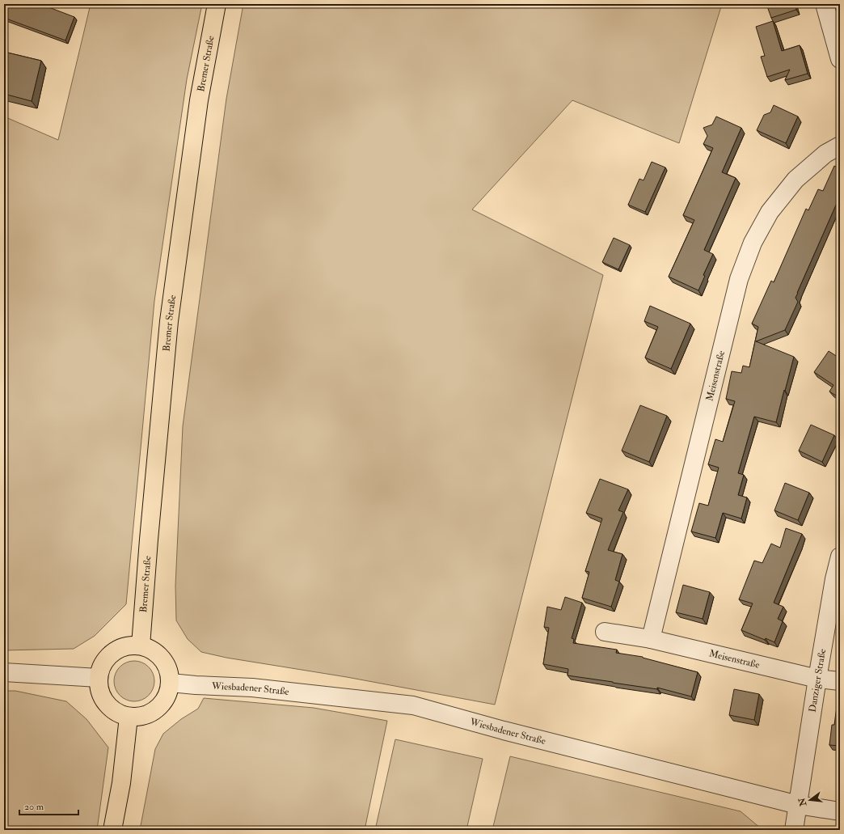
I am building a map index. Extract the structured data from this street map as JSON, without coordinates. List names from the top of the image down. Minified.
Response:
{"streets":{"main road":["Bremer Straße"],"street":["Meisenstraße","Danziger Straße","Wiesbadener Straße"]},"crossings":[["Bremer Straße","Wiesbadener Straße"],["Meisenstraße","Danziger Straße"],["Danziger Straße","Wiesbadener Straße"]],"scale_bar":"20 m","north":"left"}
